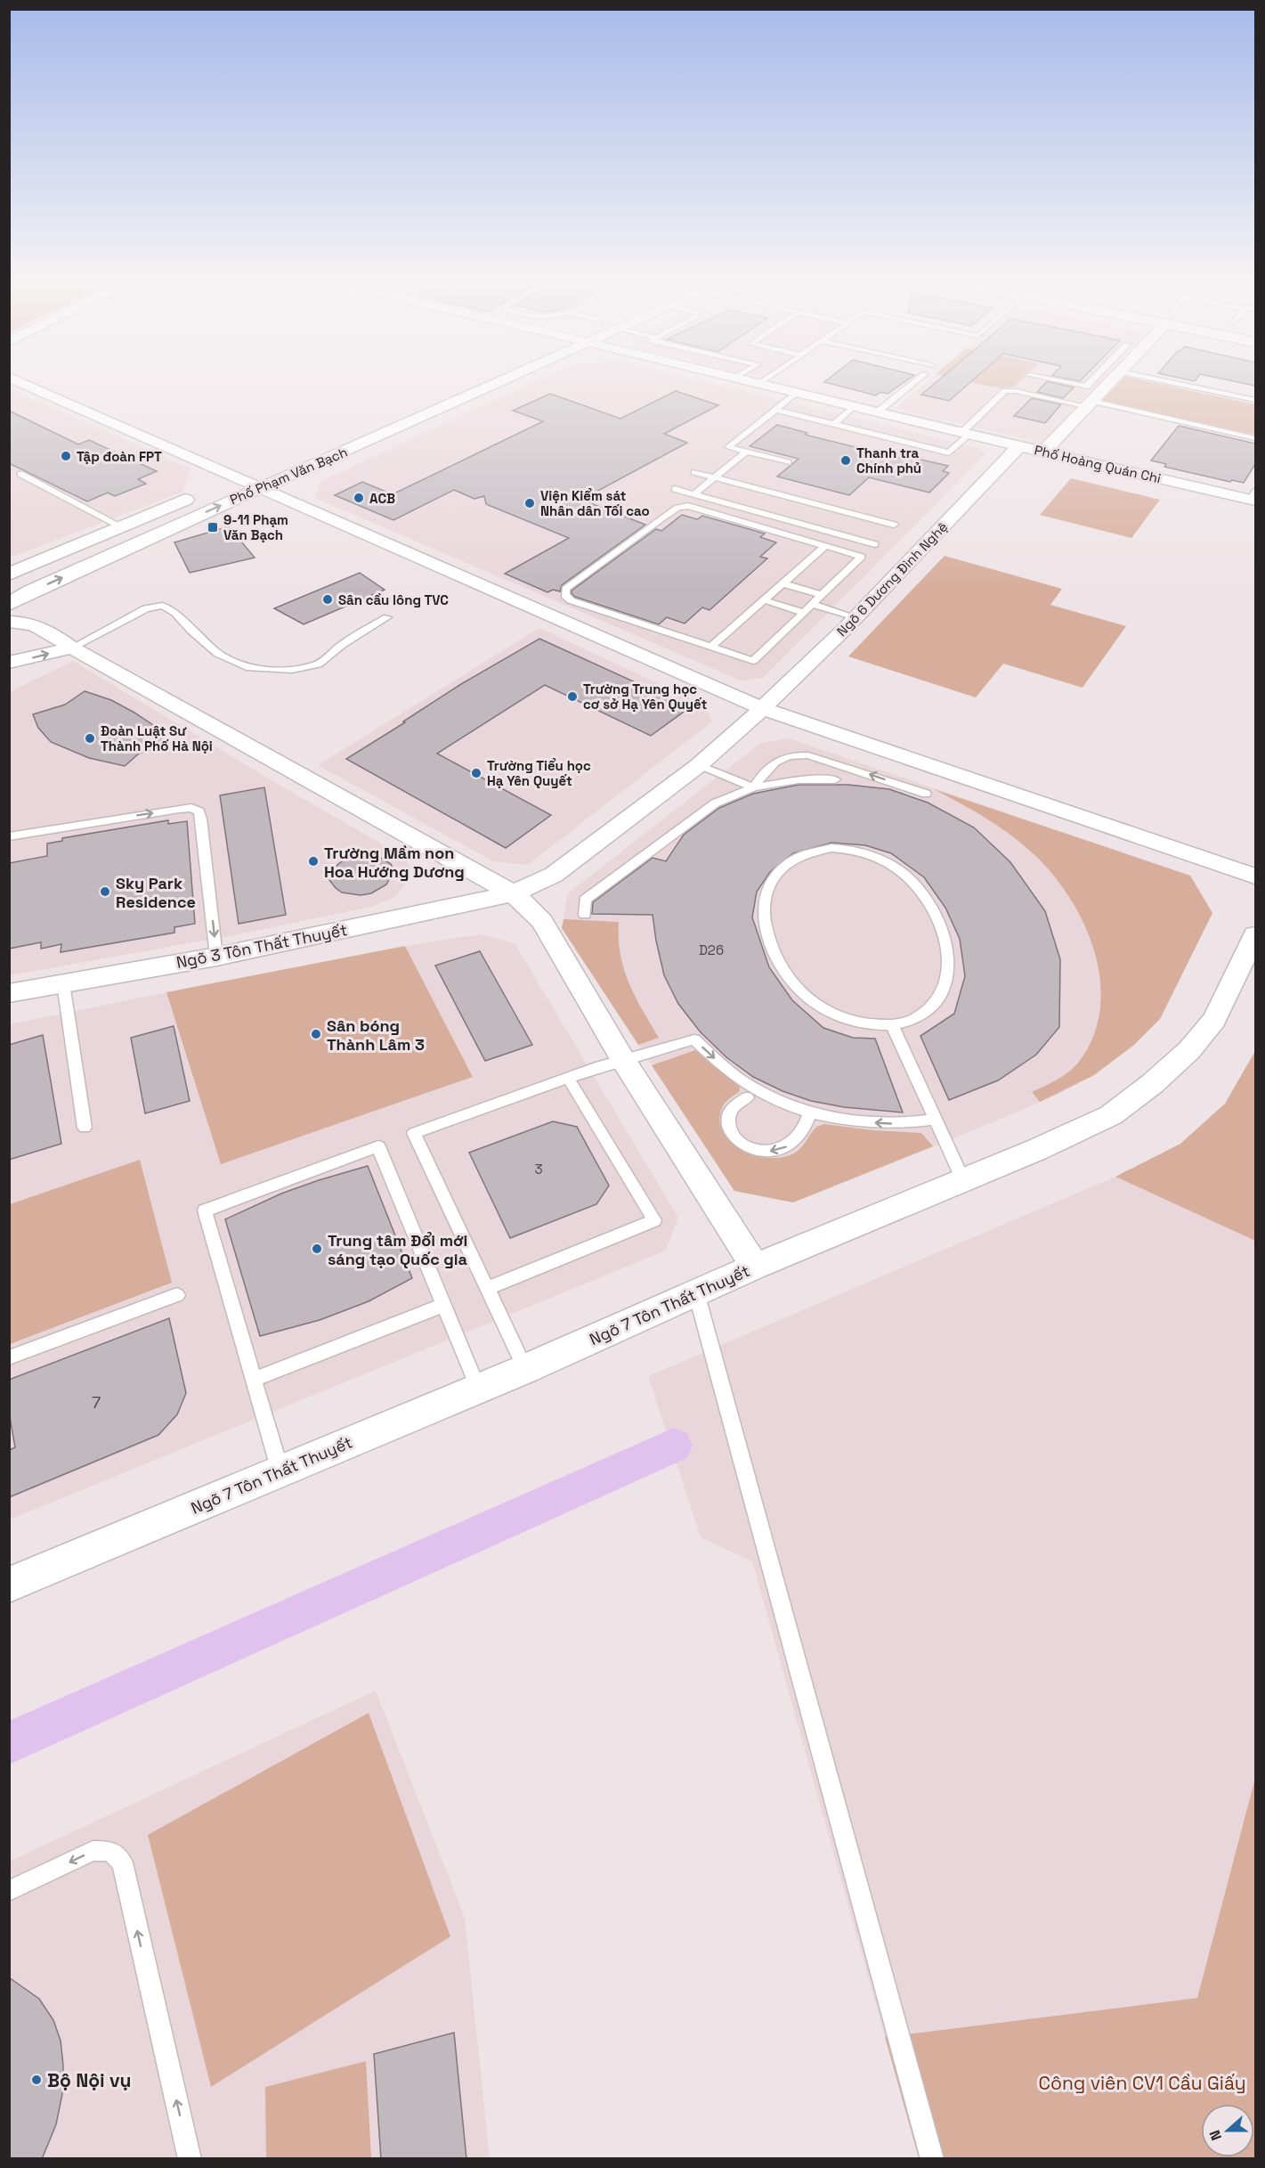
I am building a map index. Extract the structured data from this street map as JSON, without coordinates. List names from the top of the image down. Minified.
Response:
{"streets":{"main road":["Phố Phạm Văn Bạch"],"street":["Phố Hoàng Quán Chi","Ngõ 6 Dương Đình Nghệ","Ngõ 3 Tôn Thất Thuyết","Ngõ 7 Tôn Thất Thuyết"]},"crossings":[["Phố Hoàng Quán Chi","Ngõ 6 Dương Đình Nghệ"],["Ngõ 6 Dương Đình Nghệ","Ngõ 3 Tôn Thất Thuyết"]],"parks":["Công viên CV1 Cầu Giấy"],"places":{"other":["Tập đoàn FPT","Thanh tra Chính phủ","ACB","Viện Kiểm sát Nhân dân Tối cao","Sân cầu lông TVC","Trường Trung học cơ sở Hạ Yên Quyết","Đoàn Luật Sư Thành Phố Hà Nội","Trường Tiểu học Hạ Yên Quyết","Trường Mầm non Hoa Hướng Dương","Sky Park Residence","Sân bóng Thành Lâm 3","Trung tâm Đổi mới sáng tạo Quốc gia","Bộ Nội vụ"],"transit":["9-11 Phạm Văn Bạch"]},"house_numbers":["D26","3","7"],"north":"left"}
